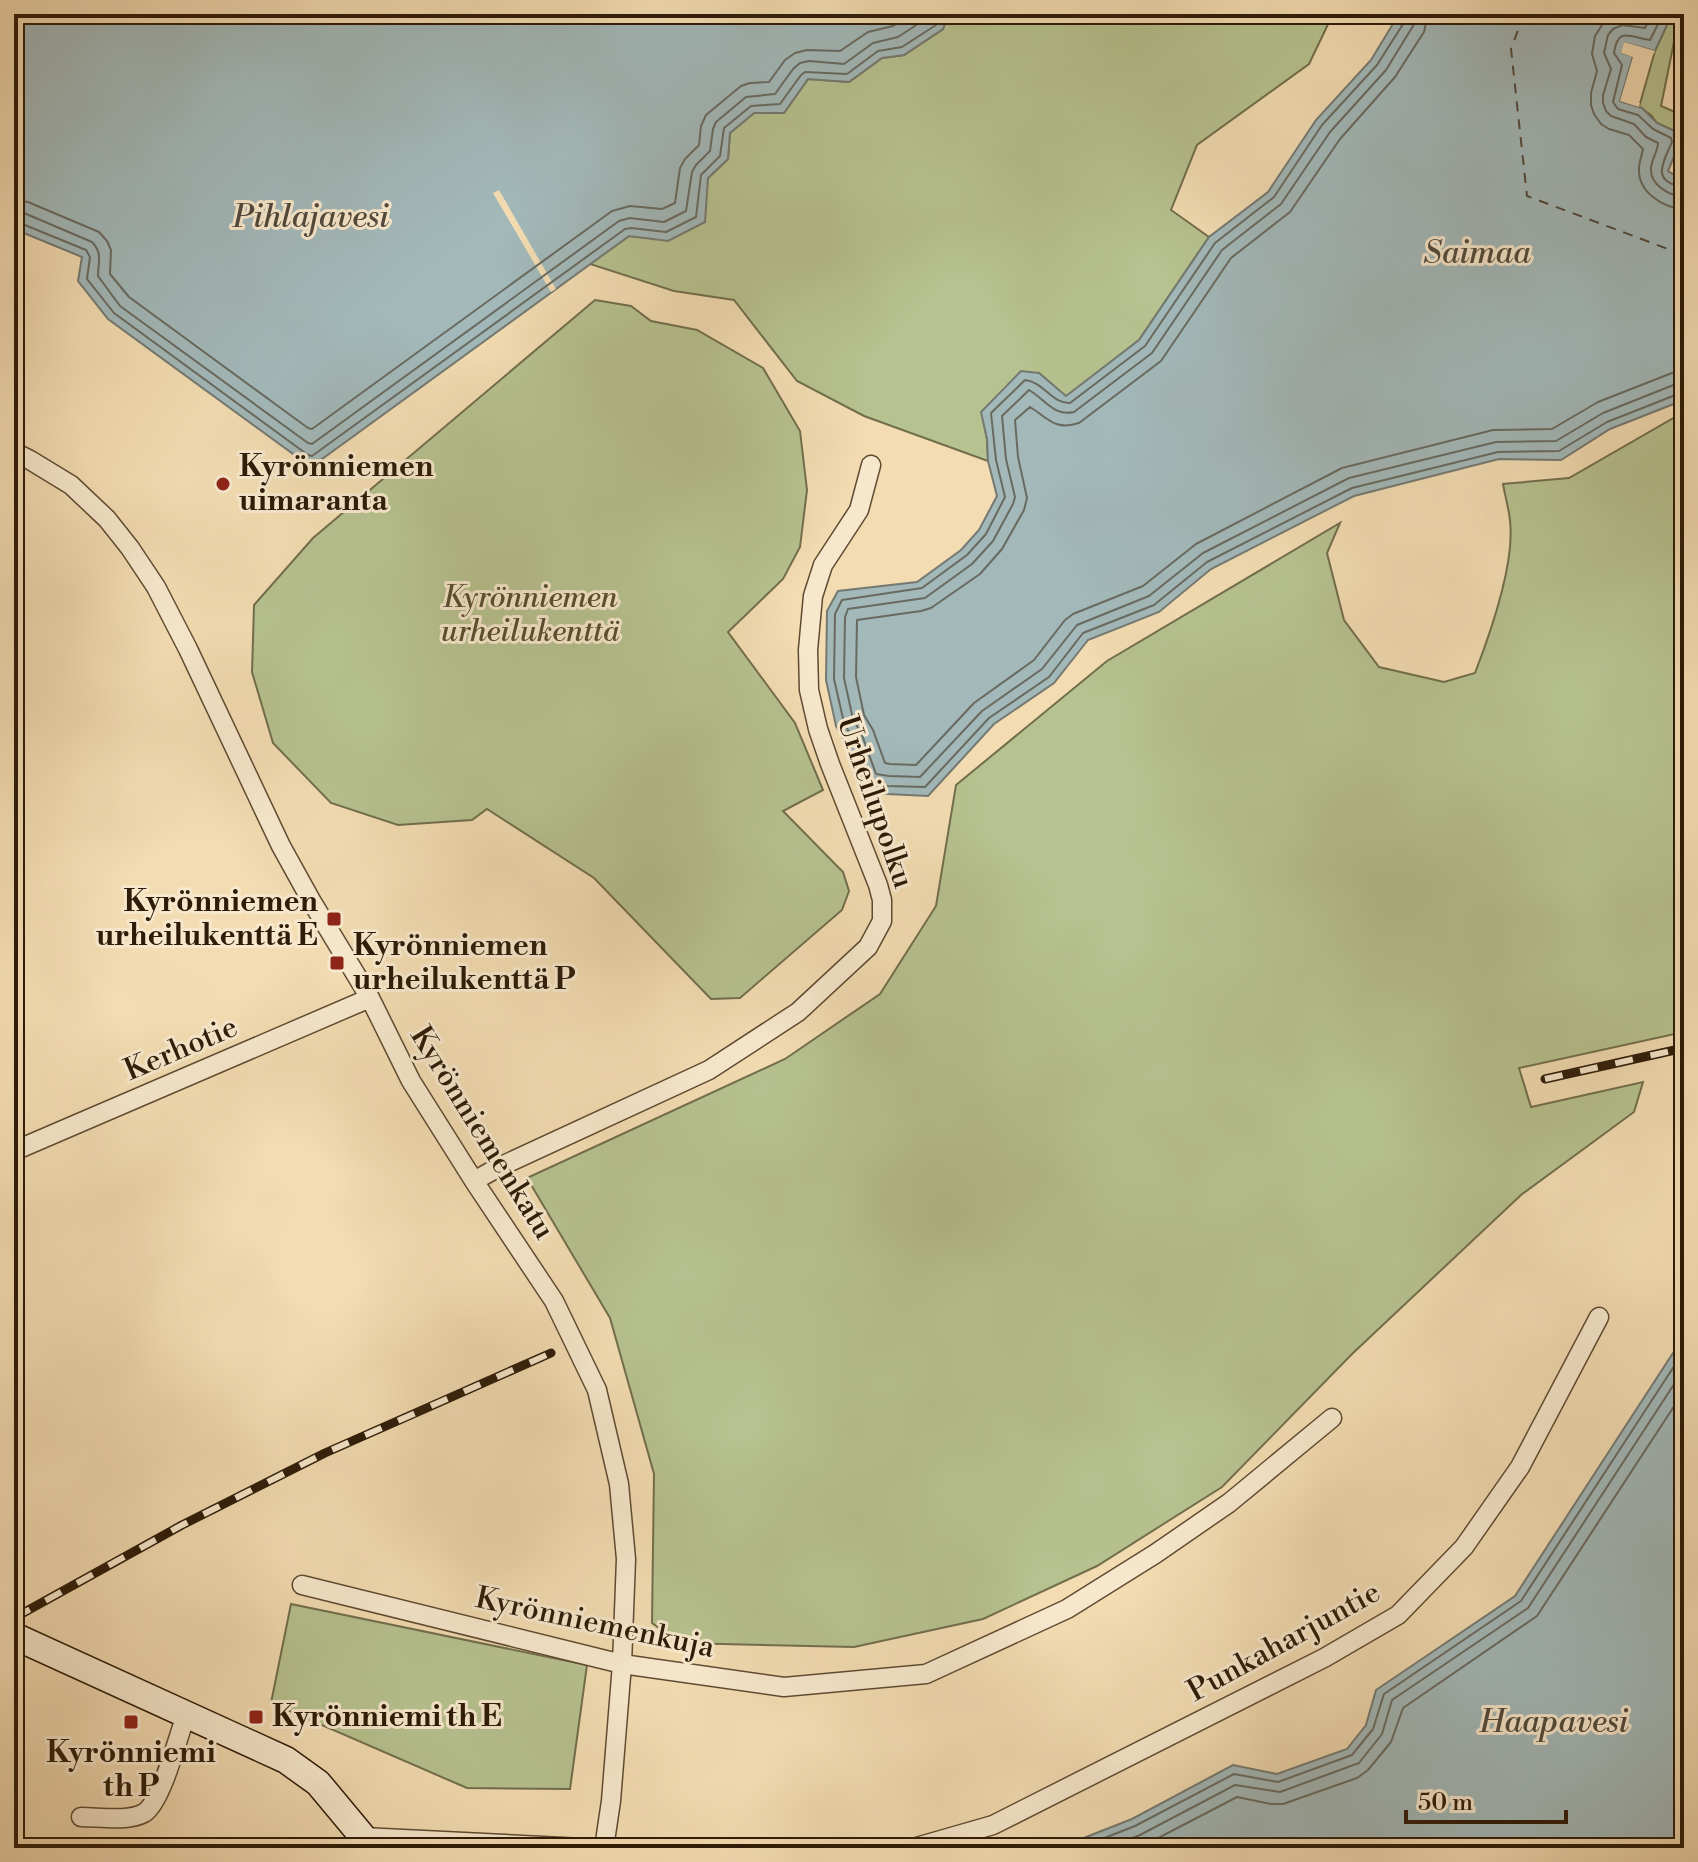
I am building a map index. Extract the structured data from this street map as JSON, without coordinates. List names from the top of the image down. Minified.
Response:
{"streets":{"street":["Urheilupolku","Kerhotie","Kyrönniemenkatu","Kyrönniemenkuja","Punkaharjuntie"]},"crossings":[["Urheilupolku","Kyrönniemenkatu"],["Kerhotie","Kyrönniemenkatu"],["Kyrönniemenkatu","Kyrönniemenkuja"]],"water":["Pihlajavesi","Saimaa","Haapavesi"],"parks":["Kyrönniemen urheilukenttä"],"places":{"other":["Kyrönniemen uimaranta"],"transit":["Kyrönniemen urheilukenttä E","Kyrönniemen urheilukenttä P","Kyrönniemi th E","Kyrönniemi th P"]},"scale_bar":"50 m"}
